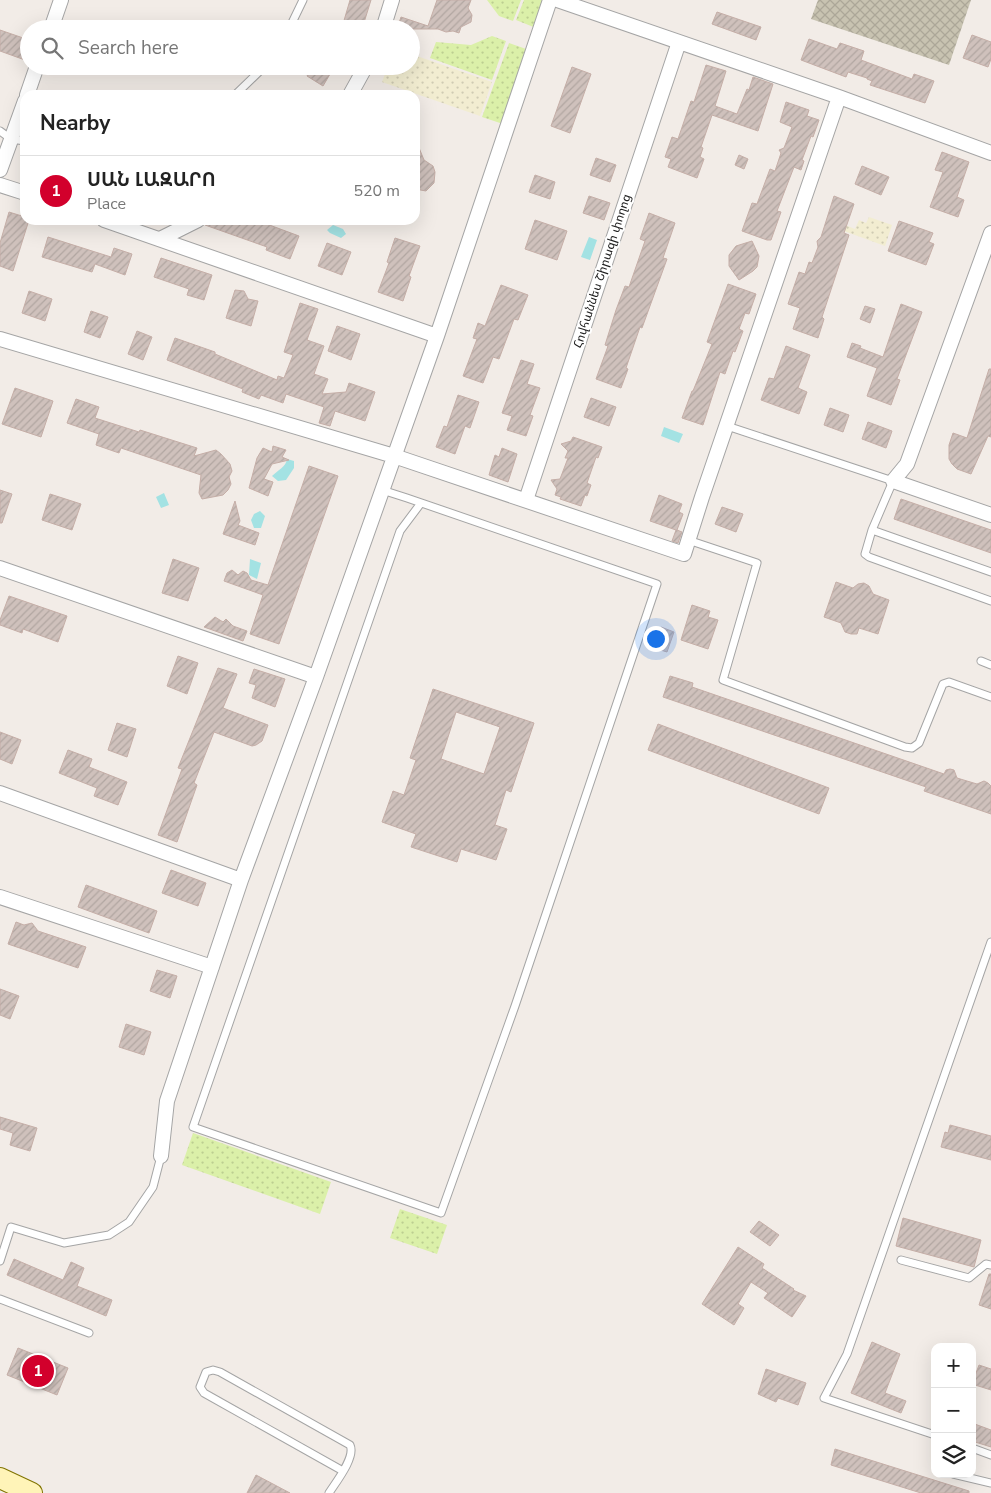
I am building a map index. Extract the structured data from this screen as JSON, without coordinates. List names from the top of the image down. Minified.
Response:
{"streets":{"street":["Հովհաննես Շիրազի փողոց"]},"page":{"search":"Search here","heading":"Nearby","list":[{"mark":"1","name":"ՍԱՆ ԼԱԶԱՐՈ","note":"Place","value":"520 m"}],"map_buttons":["+","−"],"pins":"1"}}
